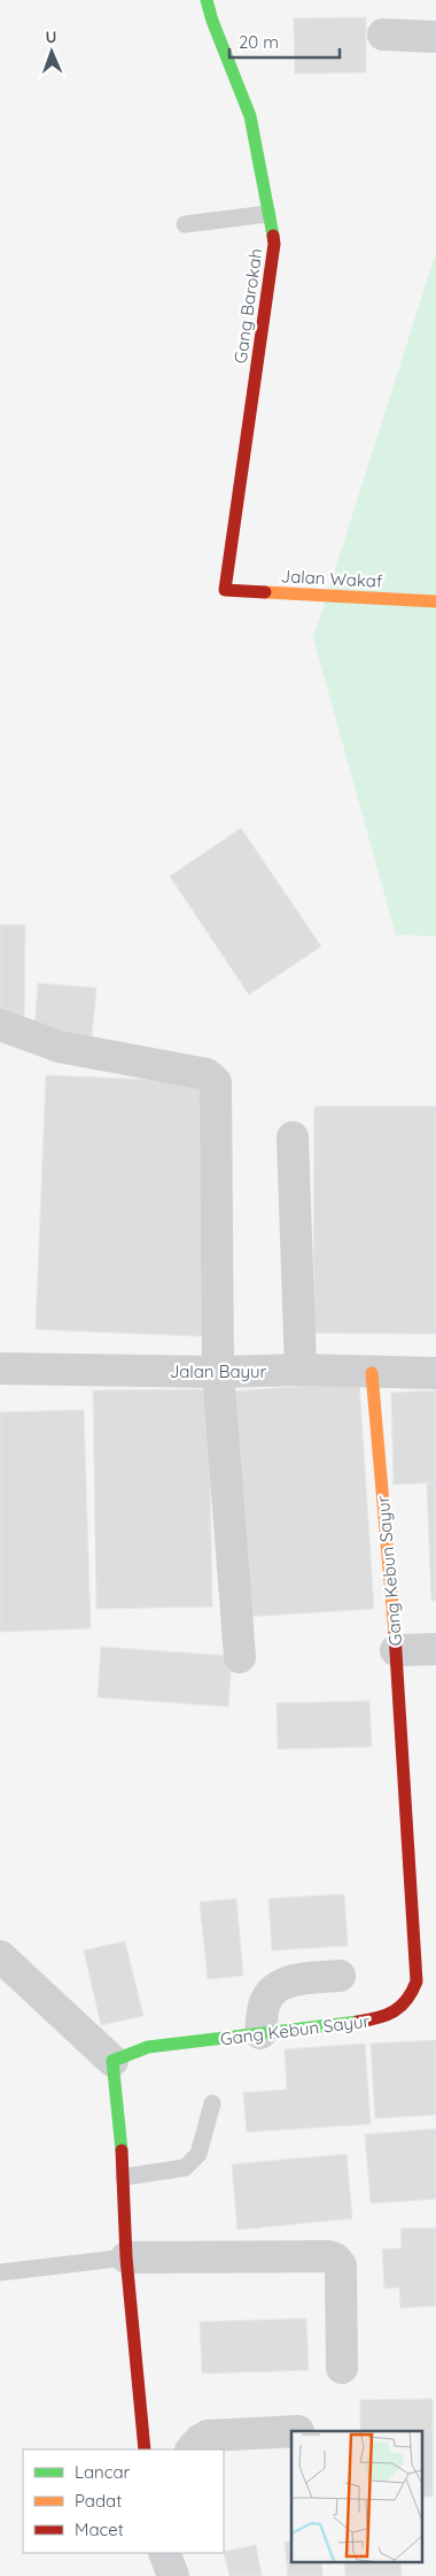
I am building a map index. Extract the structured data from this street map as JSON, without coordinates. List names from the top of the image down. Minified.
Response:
{"streets":{"street":["Gang Barokah","Jalan Wakaf","Jalan Bayur","Gang Kebun Sayur"]},"crossings":[["Gang Barokah","Jalan Wakaf"],["Jalan Bayur","Gang Kebun Sayur"]],"legend":["Lancar","Padat","Macet"],"scale_bar":"20 m","north":"top"}
